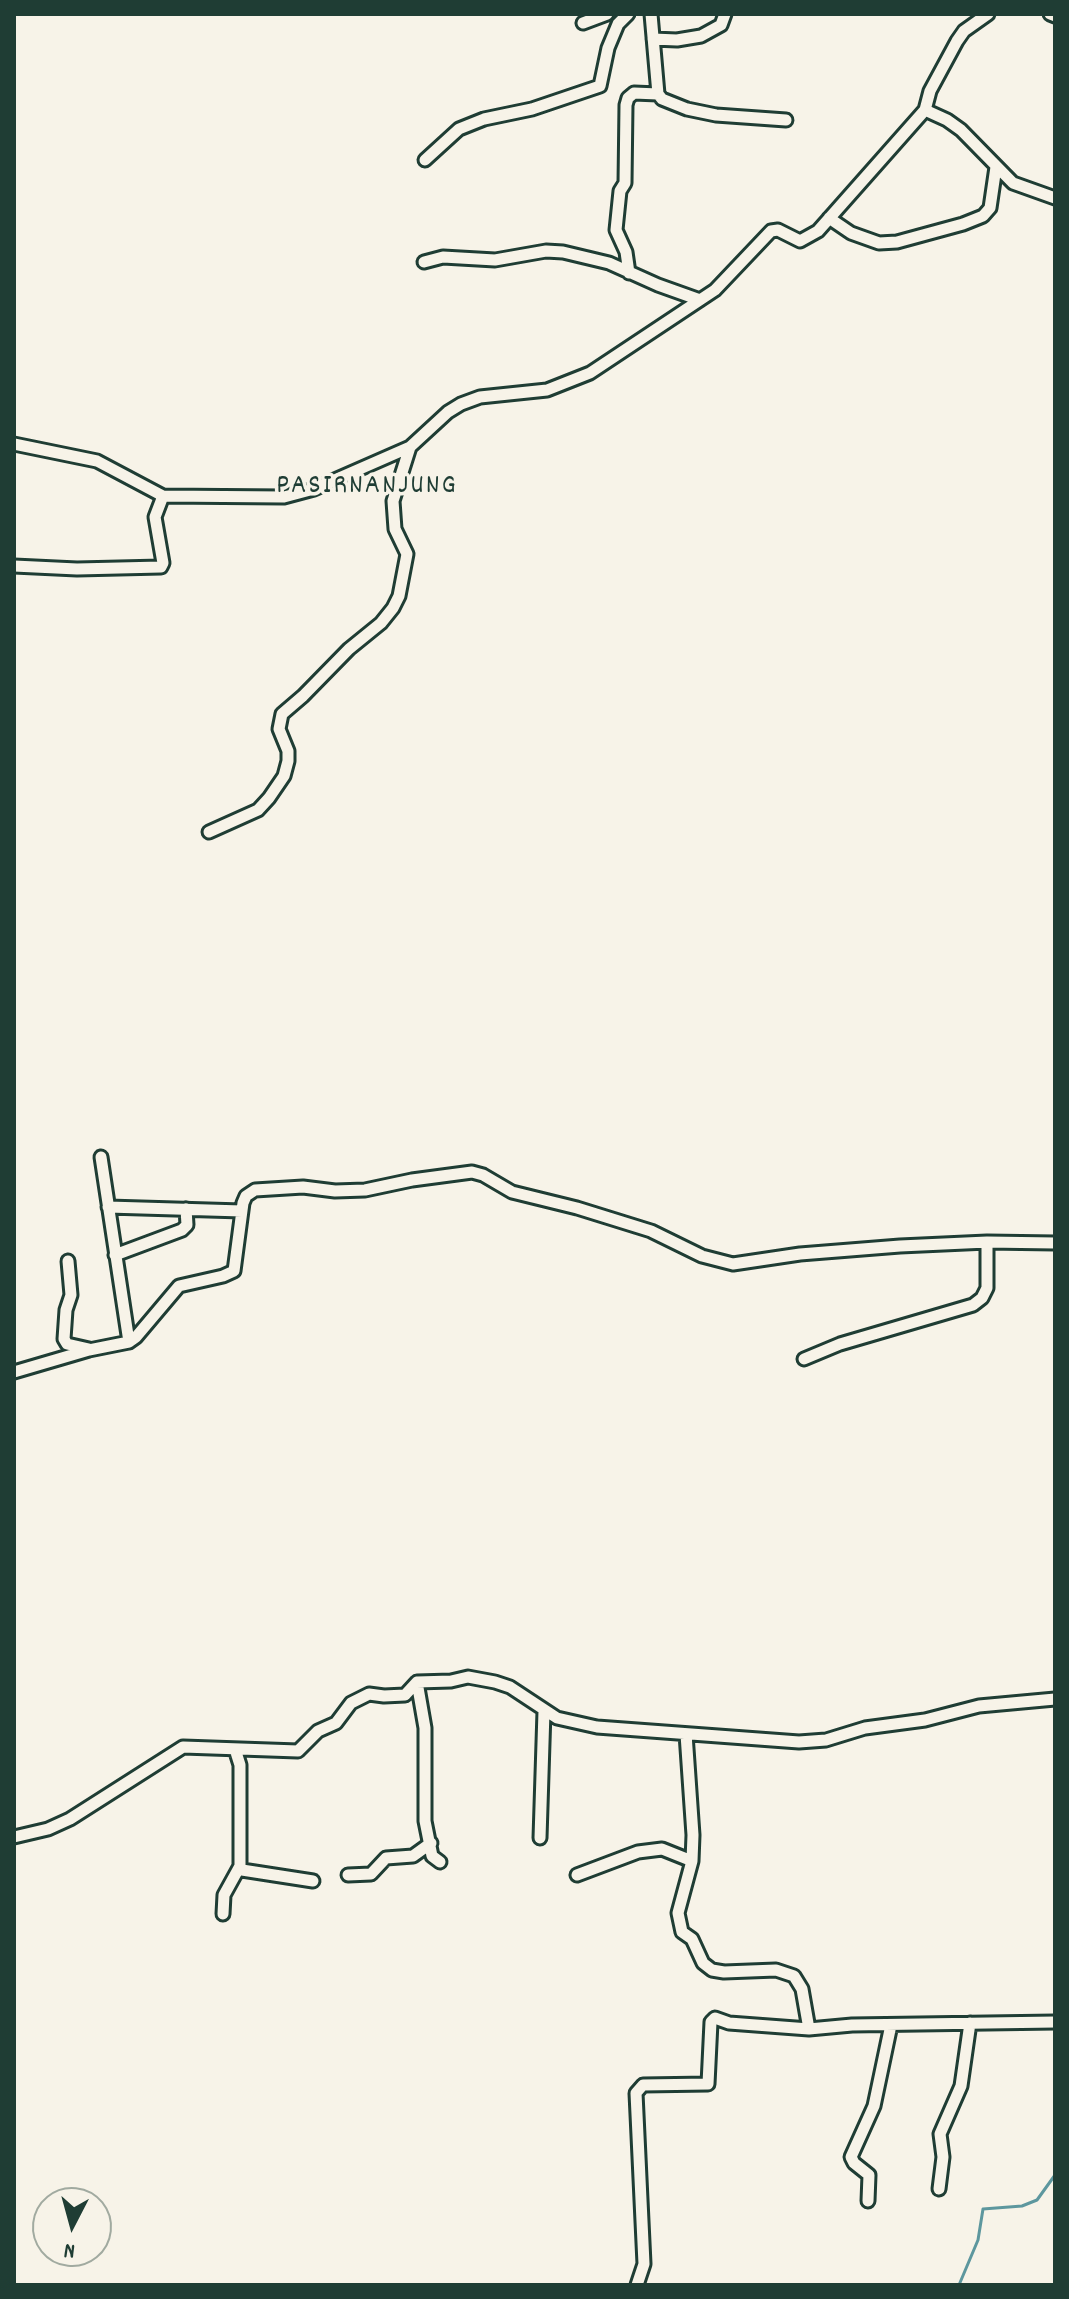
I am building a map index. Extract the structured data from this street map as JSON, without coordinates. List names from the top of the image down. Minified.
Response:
{"districts":["PASIRNANJUNG"],"north":"bottom"}
